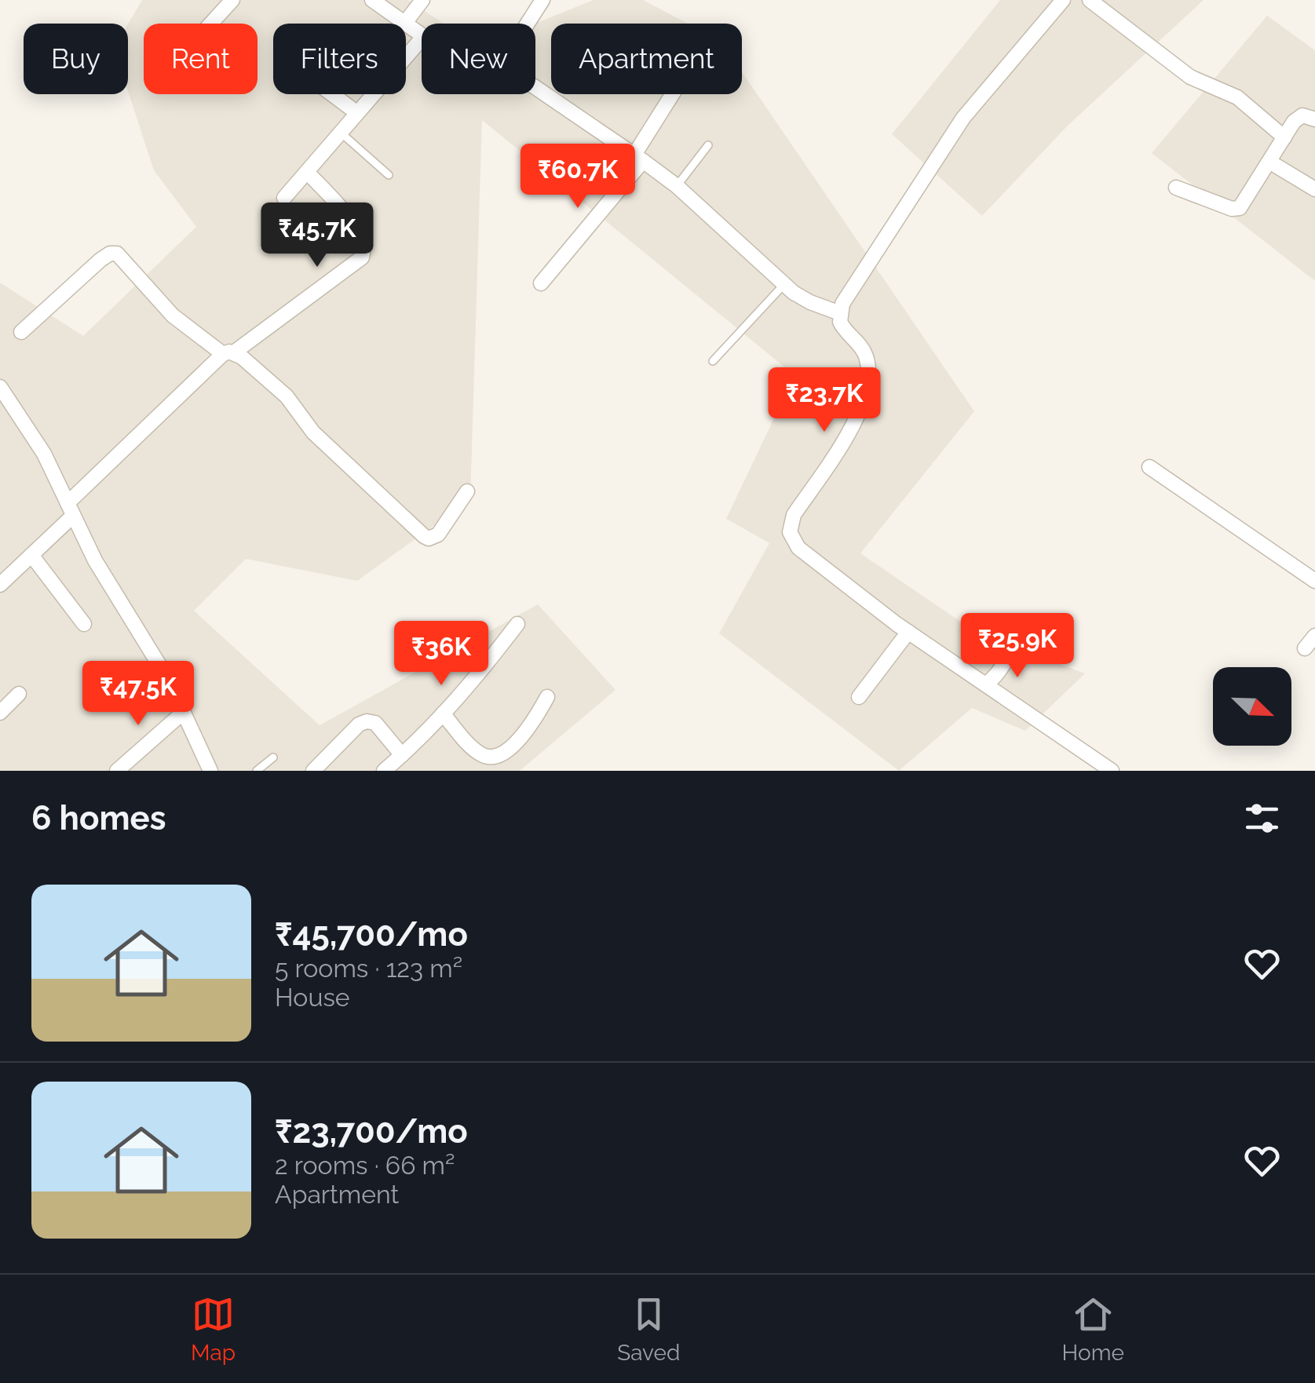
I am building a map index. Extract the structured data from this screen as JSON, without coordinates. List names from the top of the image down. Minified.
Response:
{"north":"bottom right","page":{"chip":["Buy","Rent","Filters","New","Apartment"],"price":["₹60.7K","₹45.7K","₹23.7K","₹25.9K","₹36K","₹47.5K"],"heading":"6 homes","list":[{"name":"₹45,700/mo","note":"5 rooms · 123 m² · House"},{"name":"₹23,700/mo","note":"2 rooms · 66 m² · Apartment"}],"tabs":["Map","Saved","Home"]}}
